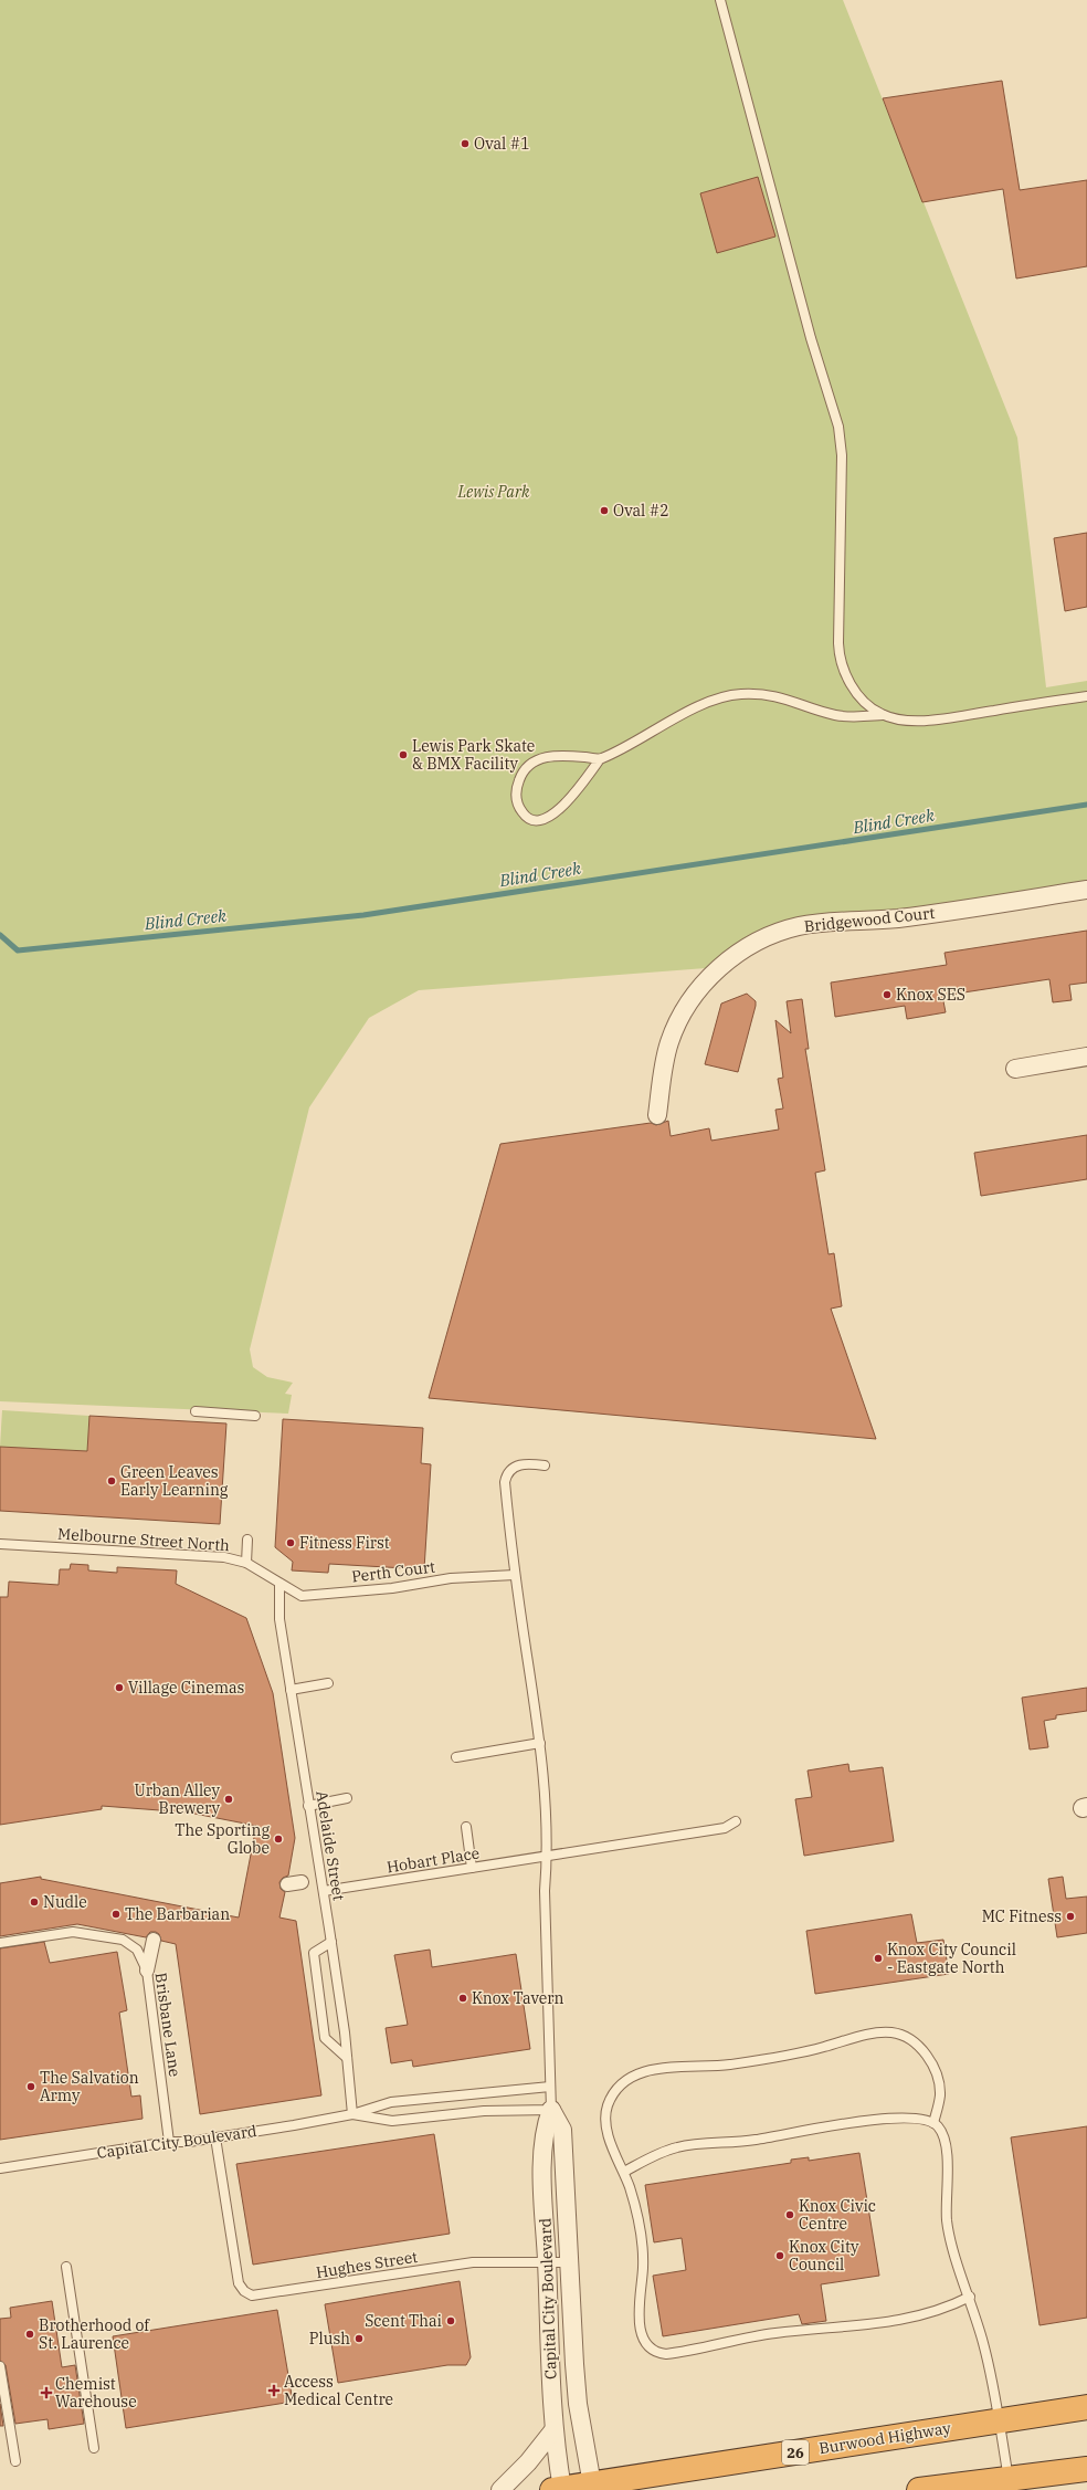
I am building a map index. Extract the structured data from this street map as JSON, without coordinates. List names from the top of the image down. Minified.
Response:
{"streets":{"highway":["Burwood Highway","26"],"street":["Bridgewood Court","Capital City Boulevard"],"lane":["Melbourne Street North","Perth Court","Adelaide Street","Hobart Place","Brisbane Lane","Hughes Street"]},"crossings":[["Melbourne Street North","Perth Court"],["Melbourne Street North","Adelaide Street"],["Perth Court","Adelaide Street"],["Adelaide Street","Hobart Place"],["Adelaide Street","Capital City Boulevard"],["Brisbane Lane","Capital City Boulevard"],["Capital City Boulevard","Hughes Street"],["Capital City Boulevard","Burwood Highway"]],"water":["Blind Creek"],"parks":["Lewis Park"],"places":{"other":["Oval #1","Oval #2","Lewis Park Skate & BMX Facility","Knox SES","Green Leaves Early Learning","Fitness First","Village Cinemas","Urban Alley Brewery","The Sporting Globe","Nudle","The Barbarian","MC Fitness","Knox City Council - Eastgate North","Knox Tavern","The Salvation Army","Knox Civic Centre","Knox City Council","Scent Thai","Brotherhood of St. Laurence","Plush"],"health":["Access Medical Centre","Chemist Warehouse"]}}
